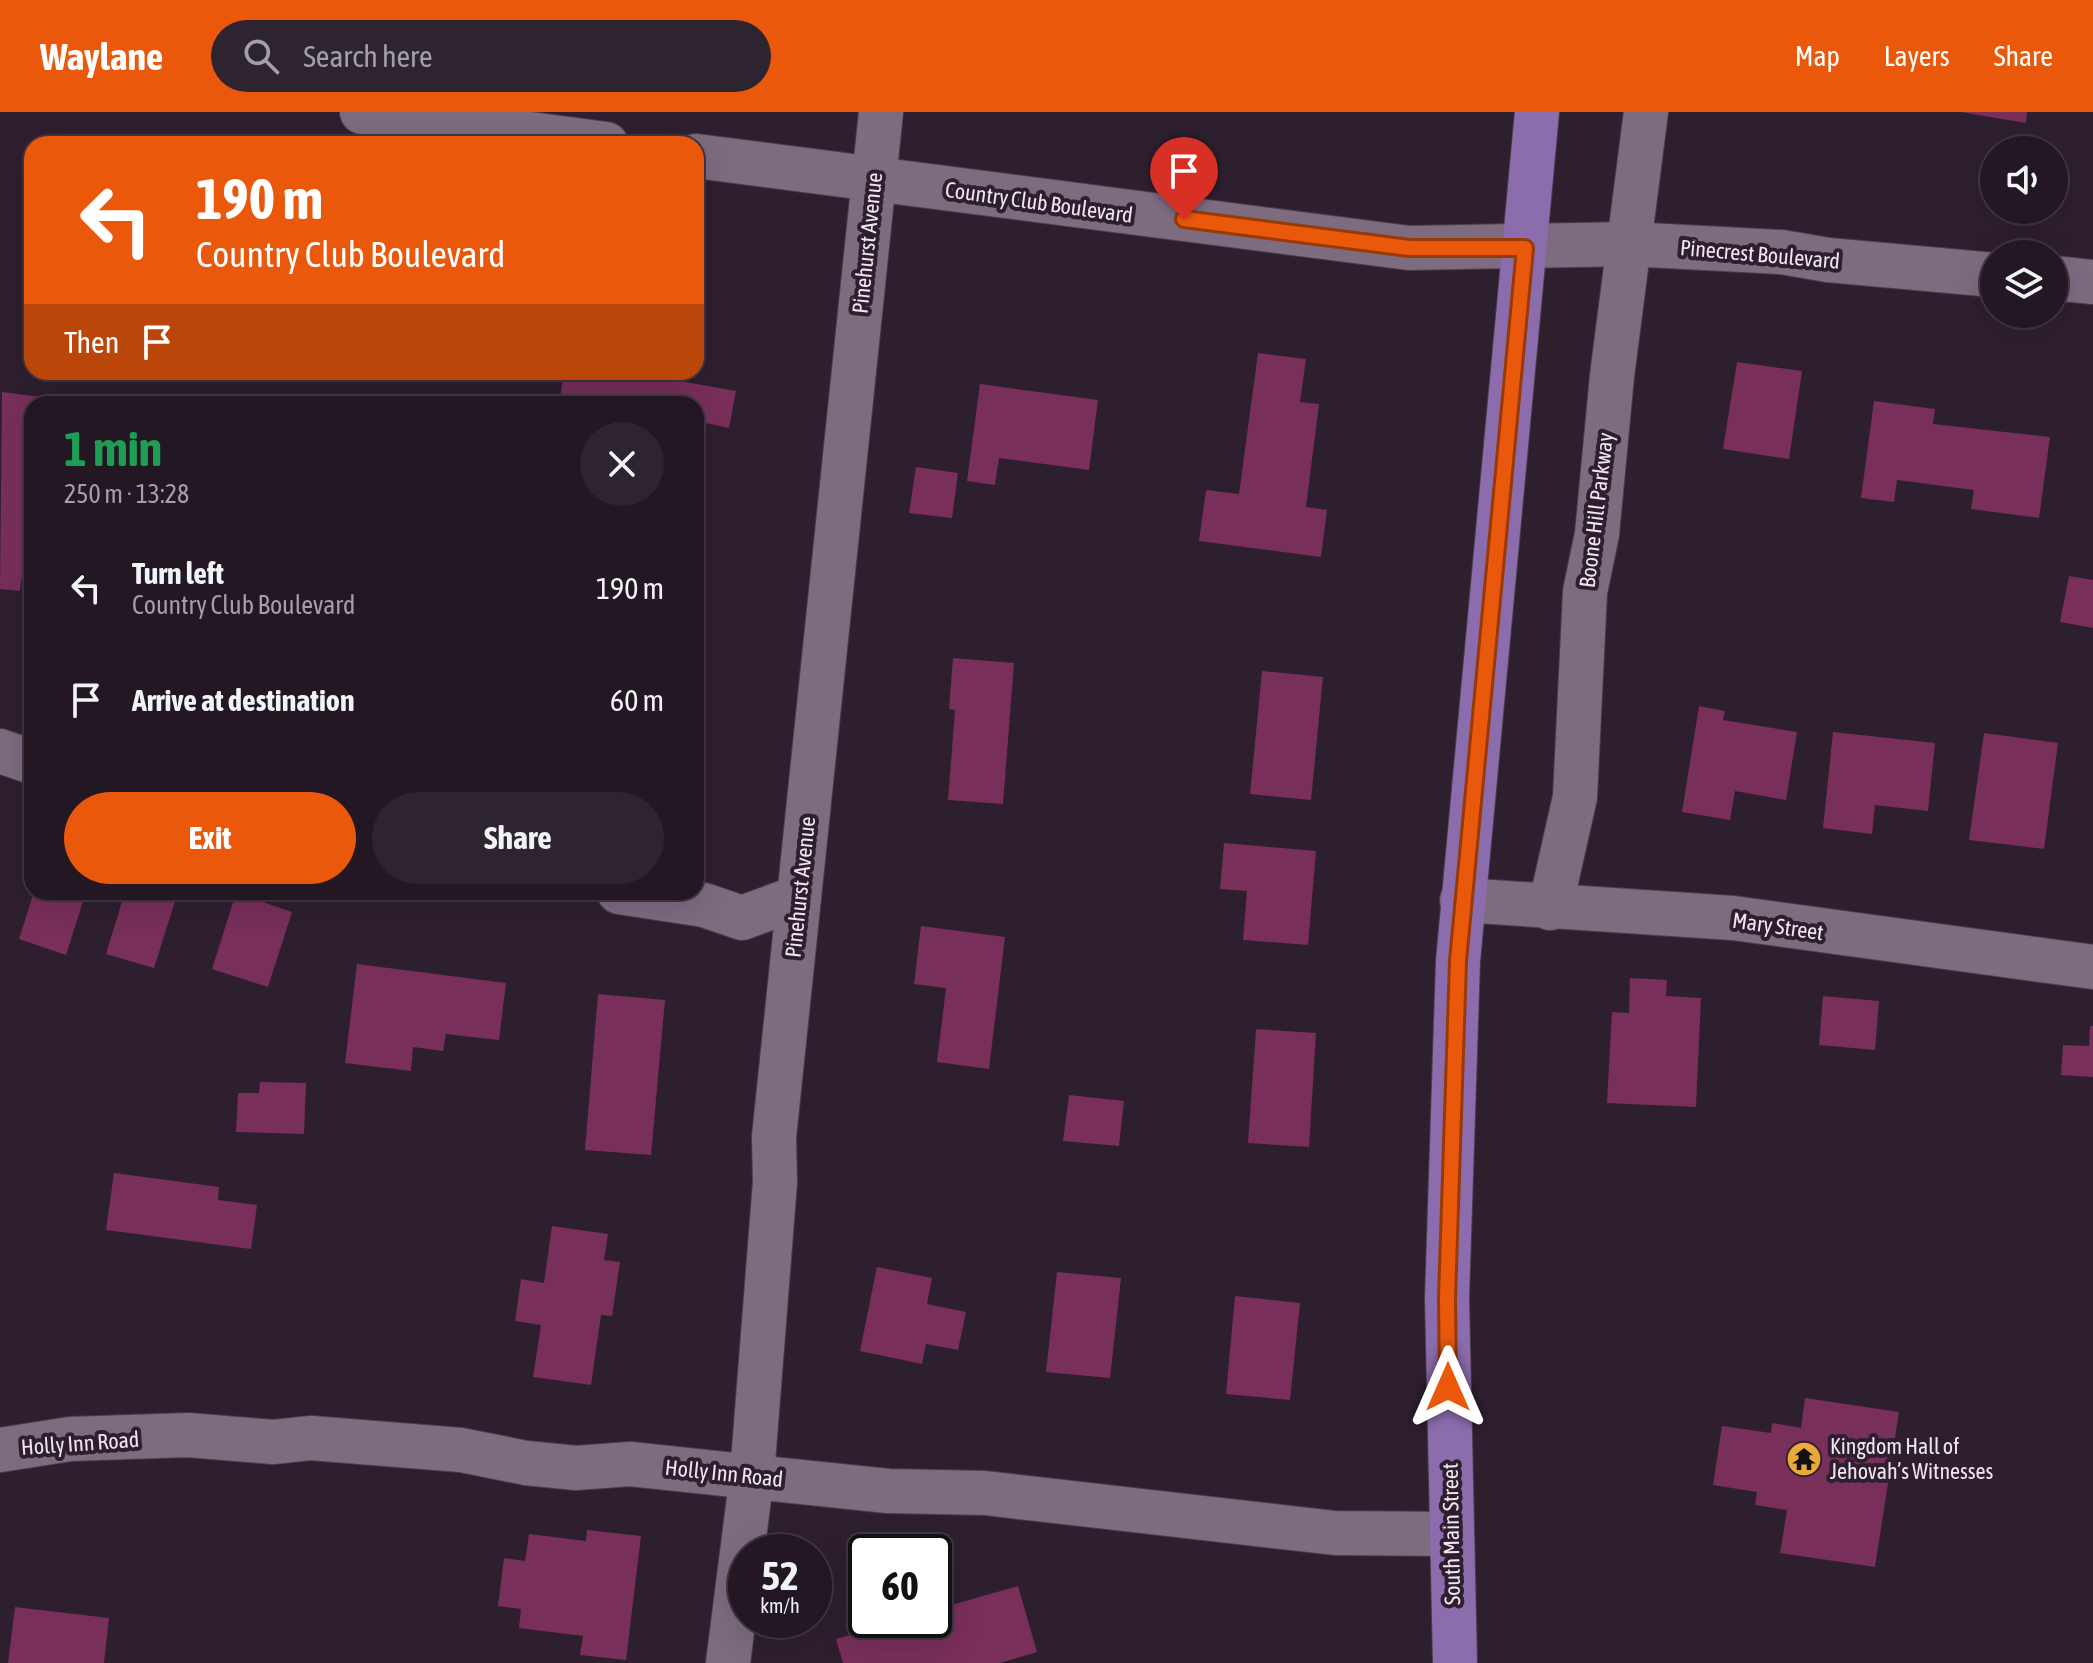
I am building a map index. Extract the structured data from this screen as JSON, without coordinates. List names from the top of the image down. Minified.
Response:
{"streets":{"main road":["South Main Street"],"street":["Country Club Boulevard","Pinehurst Avenue","Pinecrest Boulevard","Boone Hill Parkway","Mary Street","Holly Inn Road"]},"crossings":[["Country Club Boulevard","Pinehurst Avenue"],["Country Club Boulevard","Pinecrest Boulevard"],["Country Club Boulevard","South Main Street"],["Pinehurst Avenue","Holly Inn Road"],["Pinecrest Boulevard","Boone Hill Parkway"],["Pinecrest Boulevard","South Main Street"],["Boone Hill Parkway","Mary Street"],["Mary Street","South Main Street"],["Holly Inn Road","South Main Street"]],"places":{"temple":["Kingdom Hall of Jehovah’s Witnesses"]},"page":{"header":"Waylane","search":"Search here","nav":["Map","Layers","Share"],"turn":["190 m","Country Club Boulevard"],"then":"Then","heading":["1 min","250 m · 13:28"],"list":[{"name":"Turn left","note":"Country Club Boulevard","value":"190 m"},{"name":"Arrive at destination","value":"60 m"}],"buttons":["Exit","Share"],"speed":"52 km/h","limit":"60"}}
